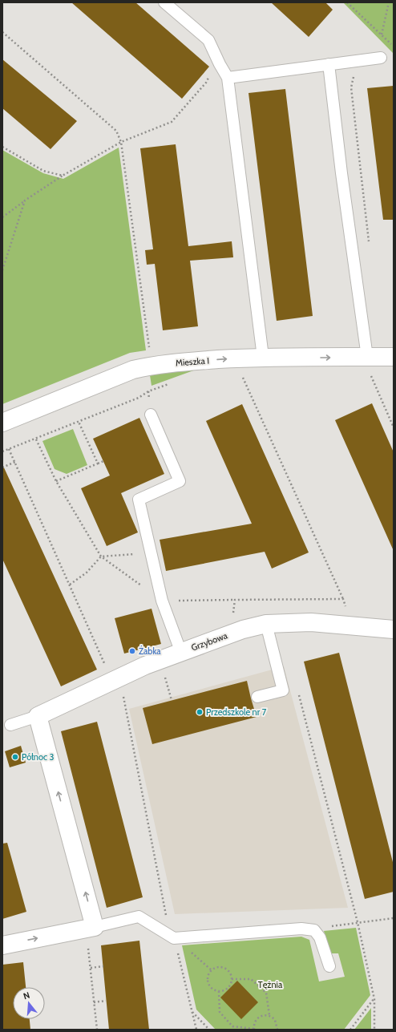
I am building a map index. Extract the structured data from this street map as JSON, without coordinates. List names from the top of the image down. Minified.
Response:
{"streets":{"street":["Mieszka I","Grzybowa"]},"one_way":["Mieszka I"],"parks":["Tężnia"],"places":["Żabka","Przedszkole nr 7","Północ 3"],"north":"top"}
